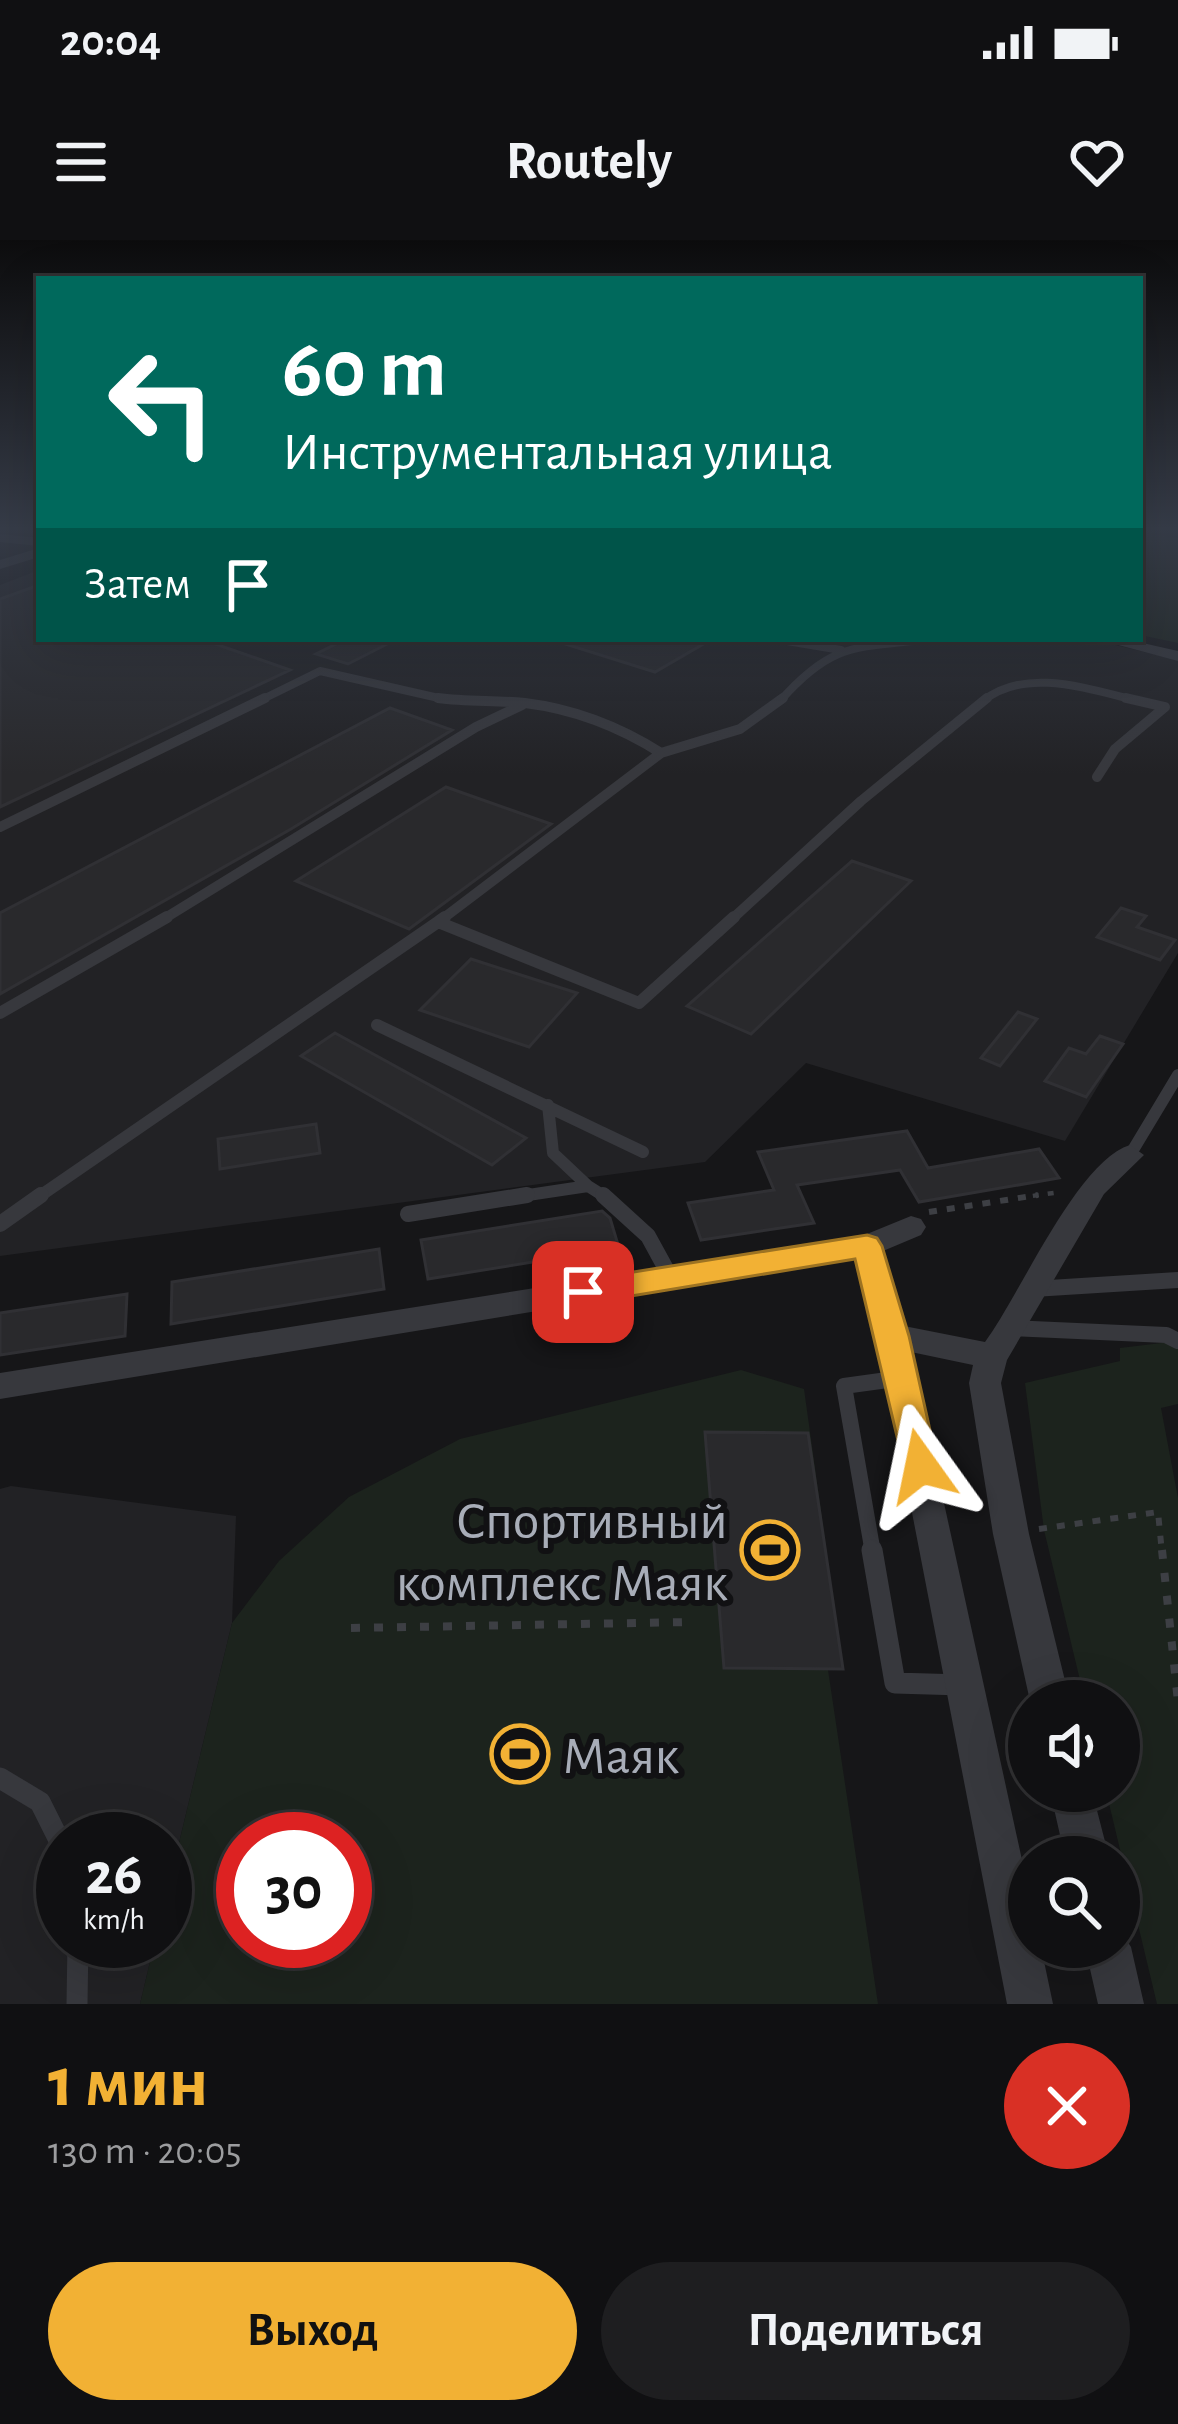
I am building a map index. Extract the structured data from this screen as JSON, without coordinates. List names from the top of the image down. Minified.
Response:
{"places":{"sports":["Спортивный комплекс Маяк","Маяк"]},"page":{"status":"20:04","header":"Routely","turn":["60 m","Инструментальная улица"],"then":"Затем","speed":"26 km/h","limit":"30","heading":["1 мин","130 m · 20:05"],"buttons":["Выход","Поделиться"]}}
